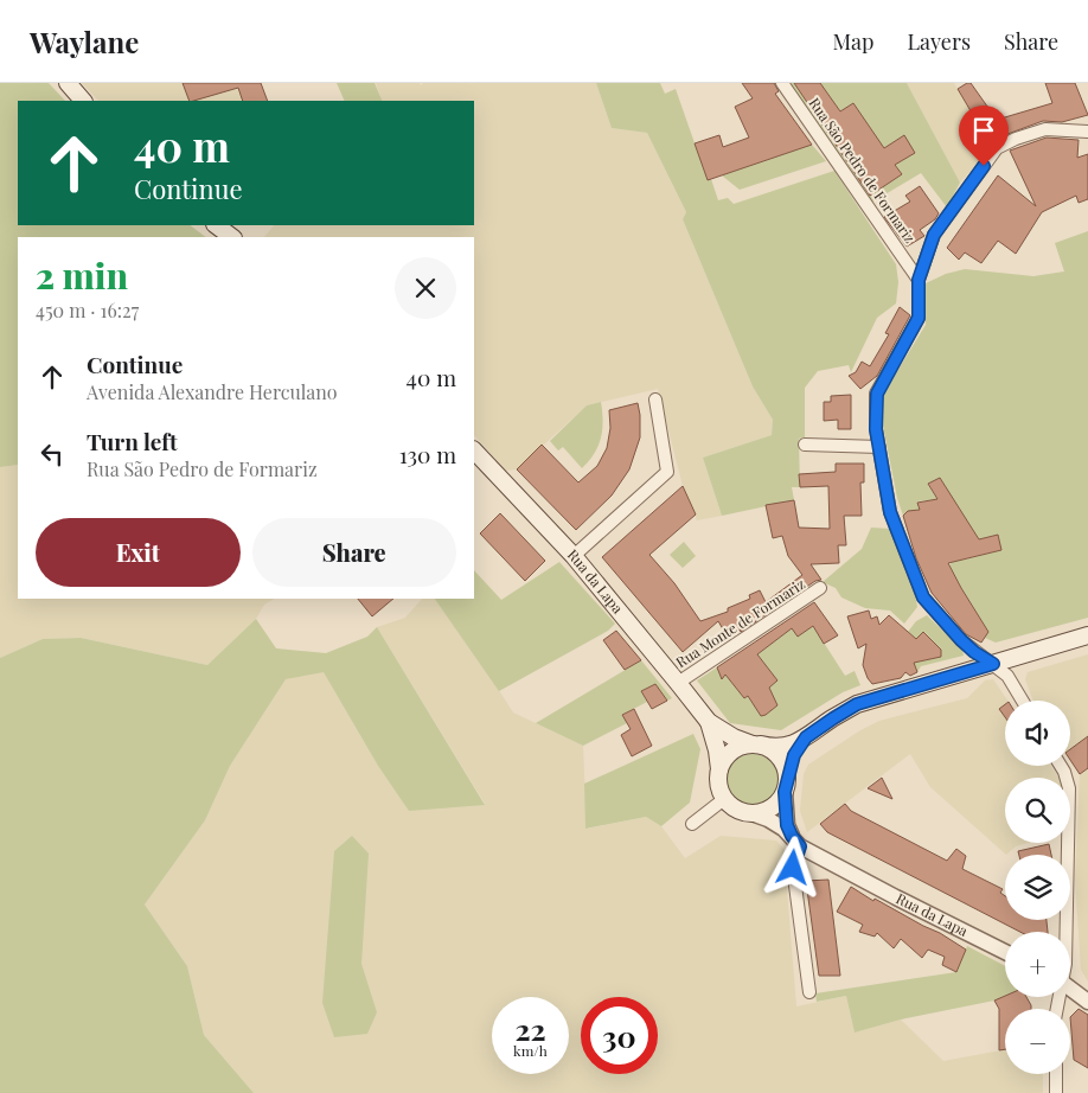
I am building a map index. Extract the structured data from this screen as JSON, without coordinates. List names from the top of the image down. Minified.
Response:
{"streets":{"main road":["Rua da Lapa"],"street":["Rua São Pedro de Formariz","Rua Monte de Formariz"]},"crossings":[["Rua da Lapa","Rua Monte de Formariz"]],"page":{"header":"Waylane","nav":["Map","Layers","Share"],"turn":["40 m","Continue"],"heading":["2 min","450 m · 16:27"],"list":[{"name":"Continue","note":"Avenida Alexandre Herculano","value":"40 m"},{"name":"Turn left","note":"Rua São Pedro de Formariz","value":"130 m"}],"buttons":["Exit","Share"],"map_buttons":["+","−"],"speed":"22 km/h","limit":"30"}}
